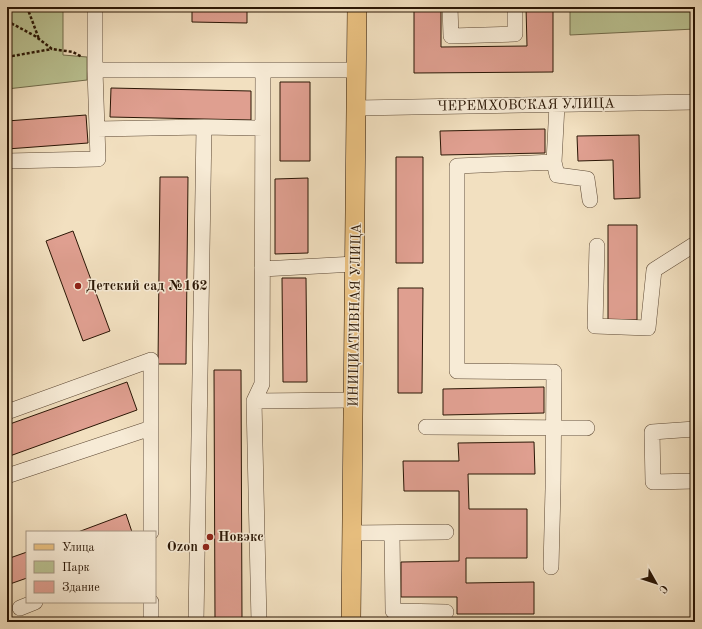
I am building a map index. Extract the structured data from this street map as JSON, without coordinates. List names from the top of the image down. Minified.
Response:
{"streets":{"main road":["ИНИЦИАТИВНАЯ УЛИЦА"],"street":["ЧЕРЕМХОВСКАЯ УЛИЦА"]},"crossings":[["ЧЕРЕМХОВСКАЯ УЛИЦА","ИНИЦИАТИВНАЯ УЛИЦА"]],"places":["Детский сад №162","Новэкс","Ozon"],"legend":["Улица","Парк","Здание"],"north":"bottom right"}
